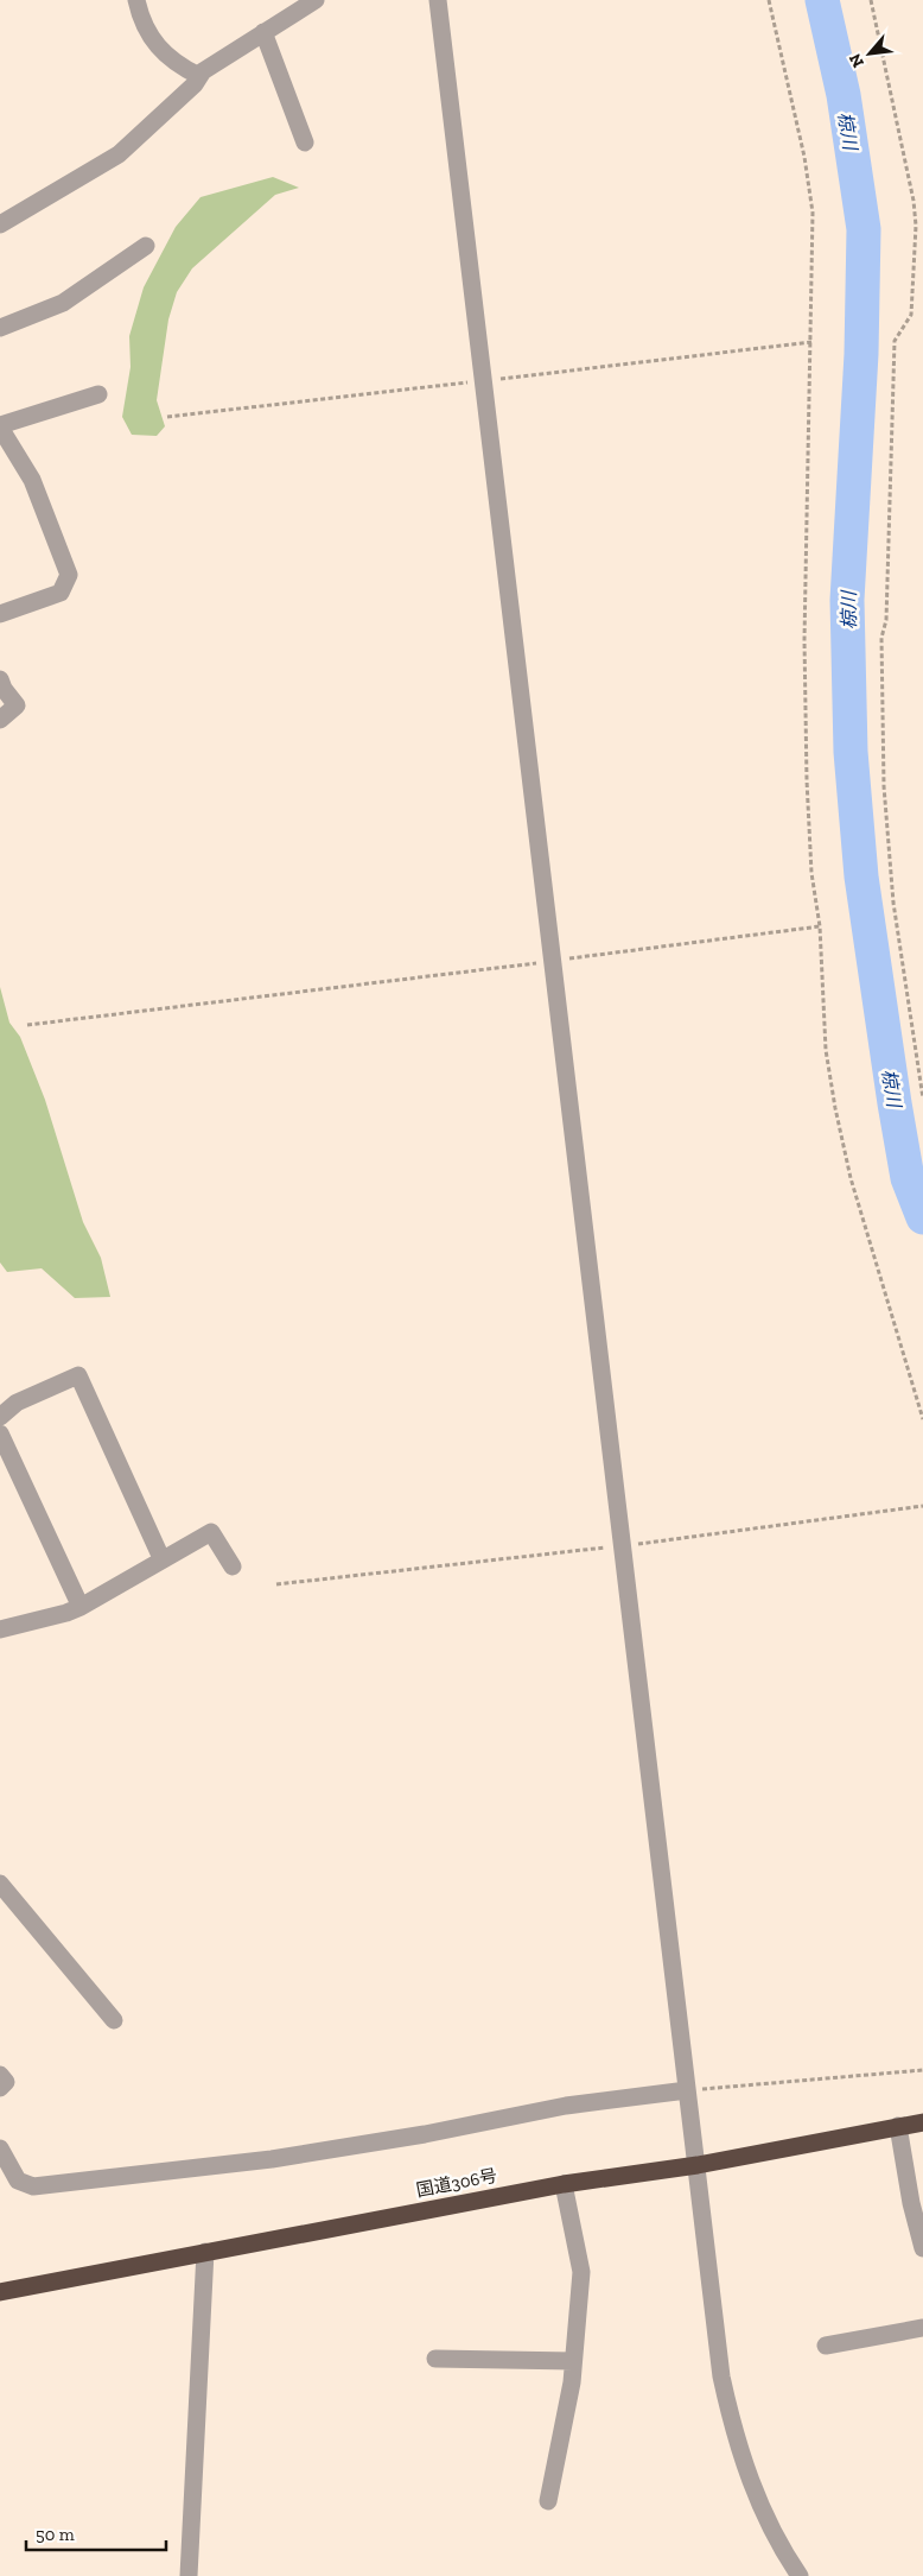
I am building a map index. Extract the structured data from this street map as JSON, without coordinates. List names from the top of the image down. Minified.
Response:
{"streets":{"highway":["国道306号"]},"water":["椋川"],"scale_bar":"50 m","north":"bottom left"}
